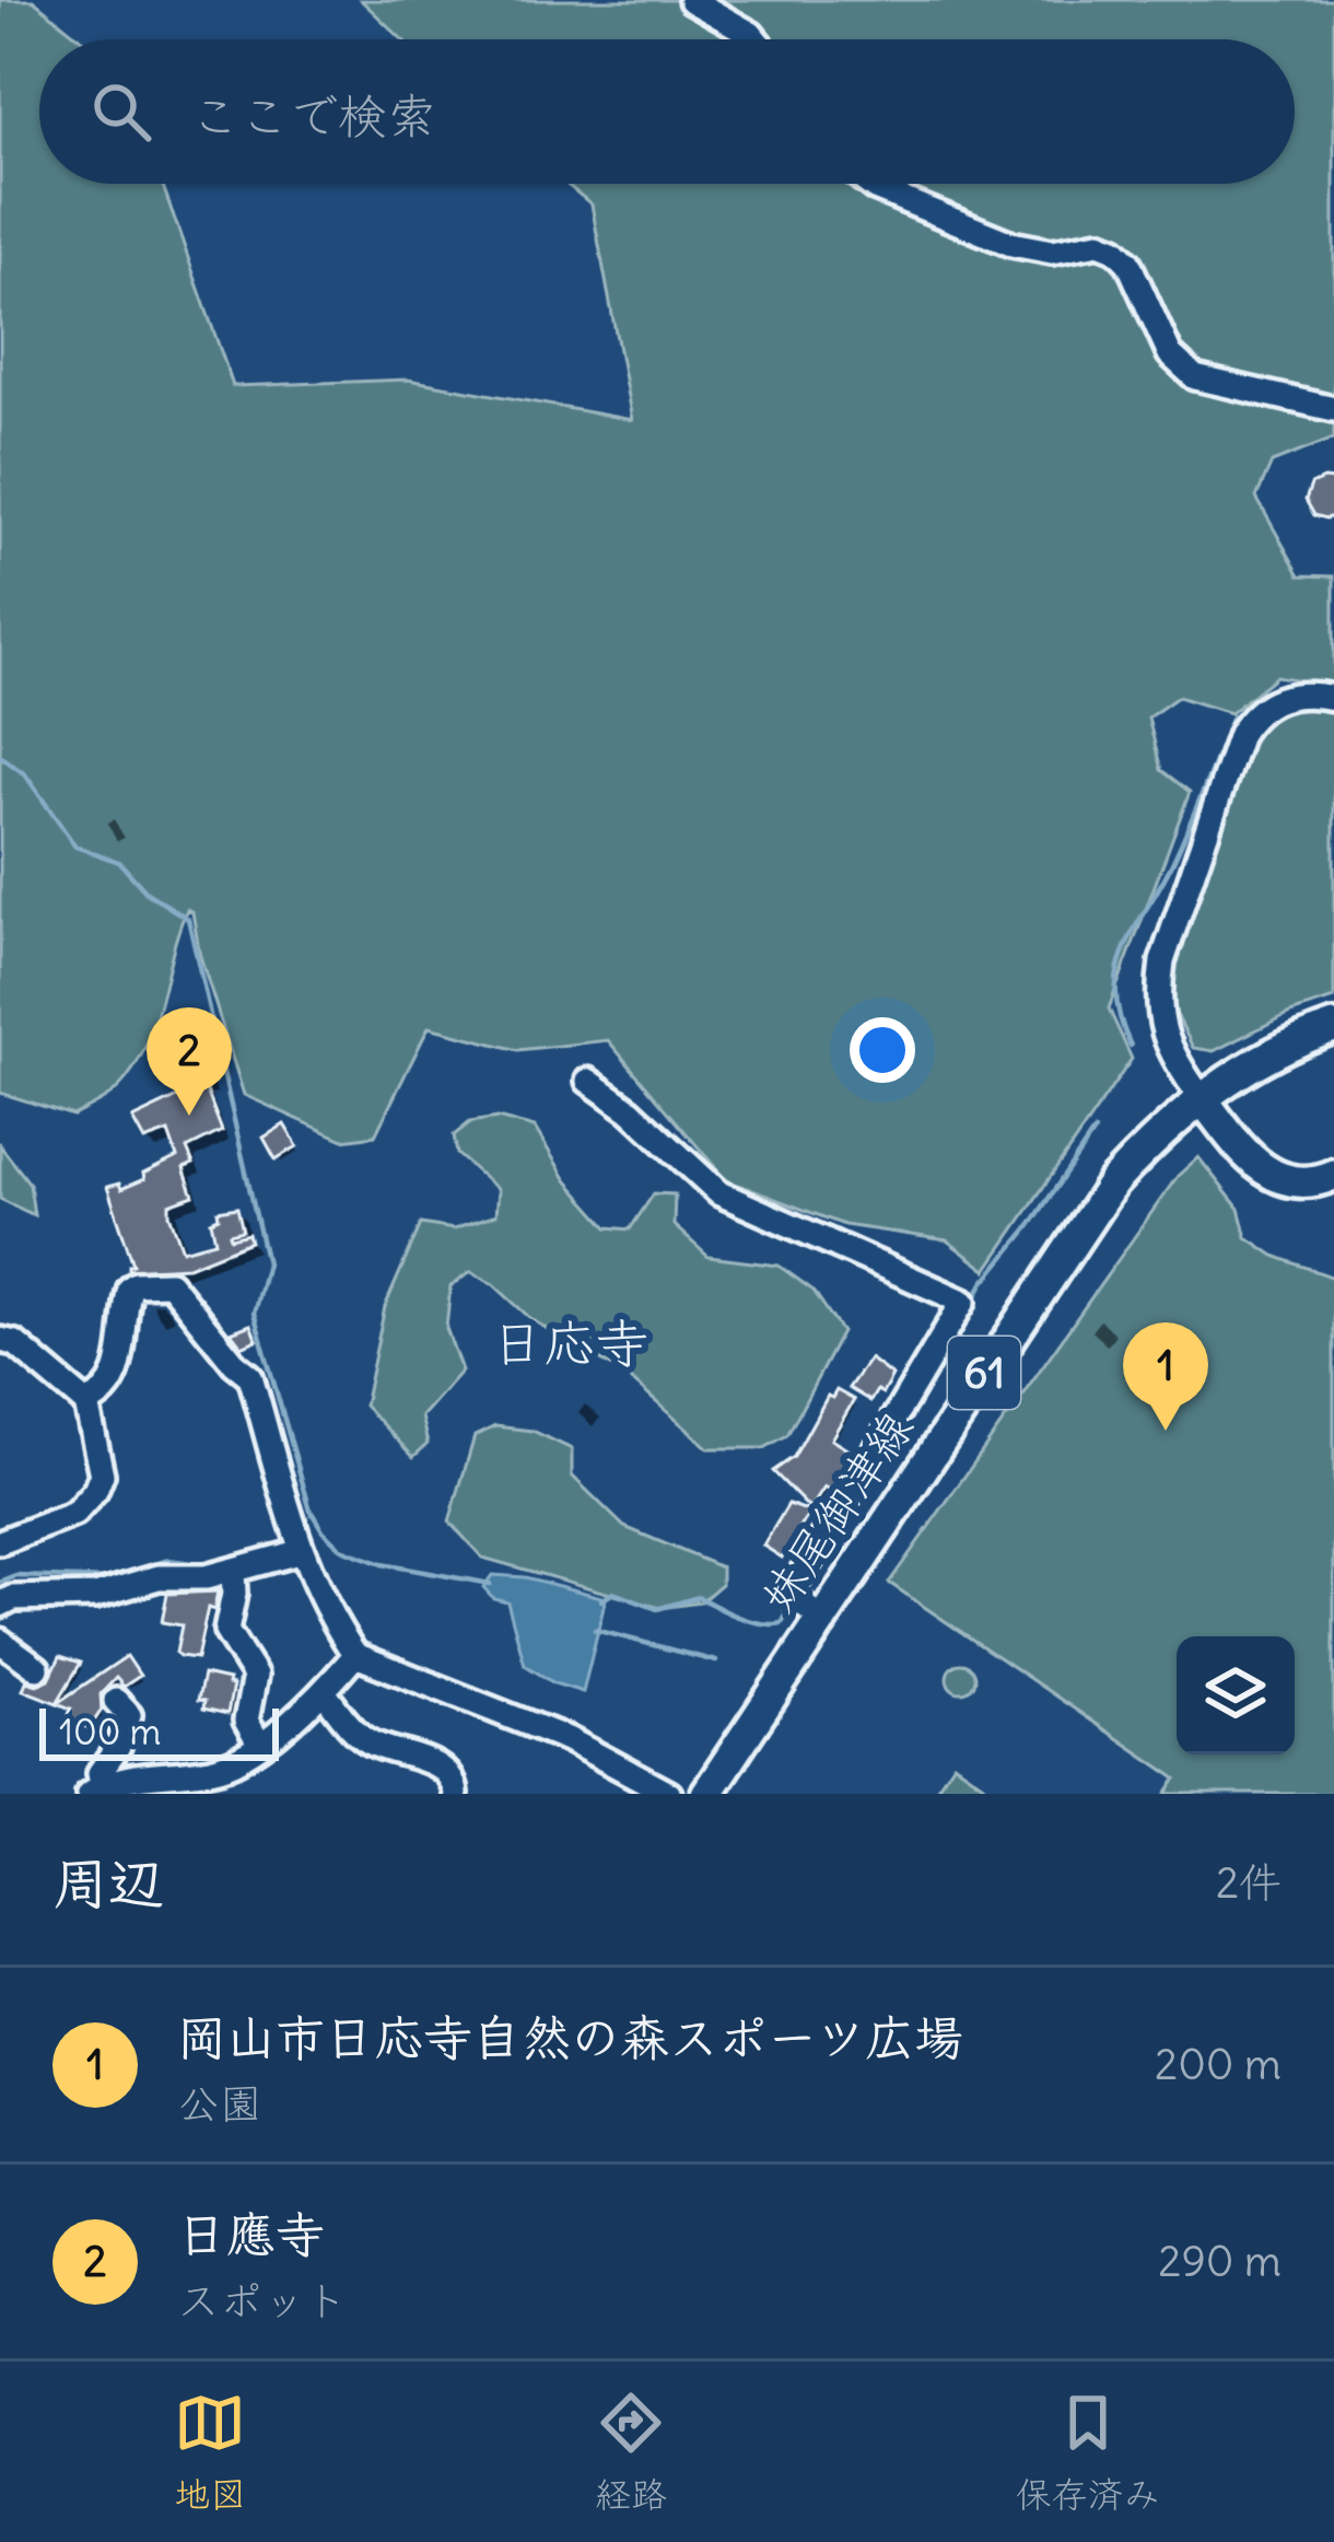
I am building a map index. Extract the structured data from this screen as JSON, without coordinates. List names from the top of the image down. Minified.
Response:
{"streets":{"main road":["61","妹尾御津線"]},"districts":["日応寺"],"scale_bar":"100 m","page":{"search":"ここで検索","pins":["2","1"],"scale":"100 m","heading":["周辺","2件"],"list":[{"mark":"1","name":"岡山市日応寺自然の森スポーツ広場","note":"公園","value":"200 m"},{"mark":"2","name":"日應寺","note":"スポット","value":"290 m"}],"nav":["地図","経路","保存済み"]}}
